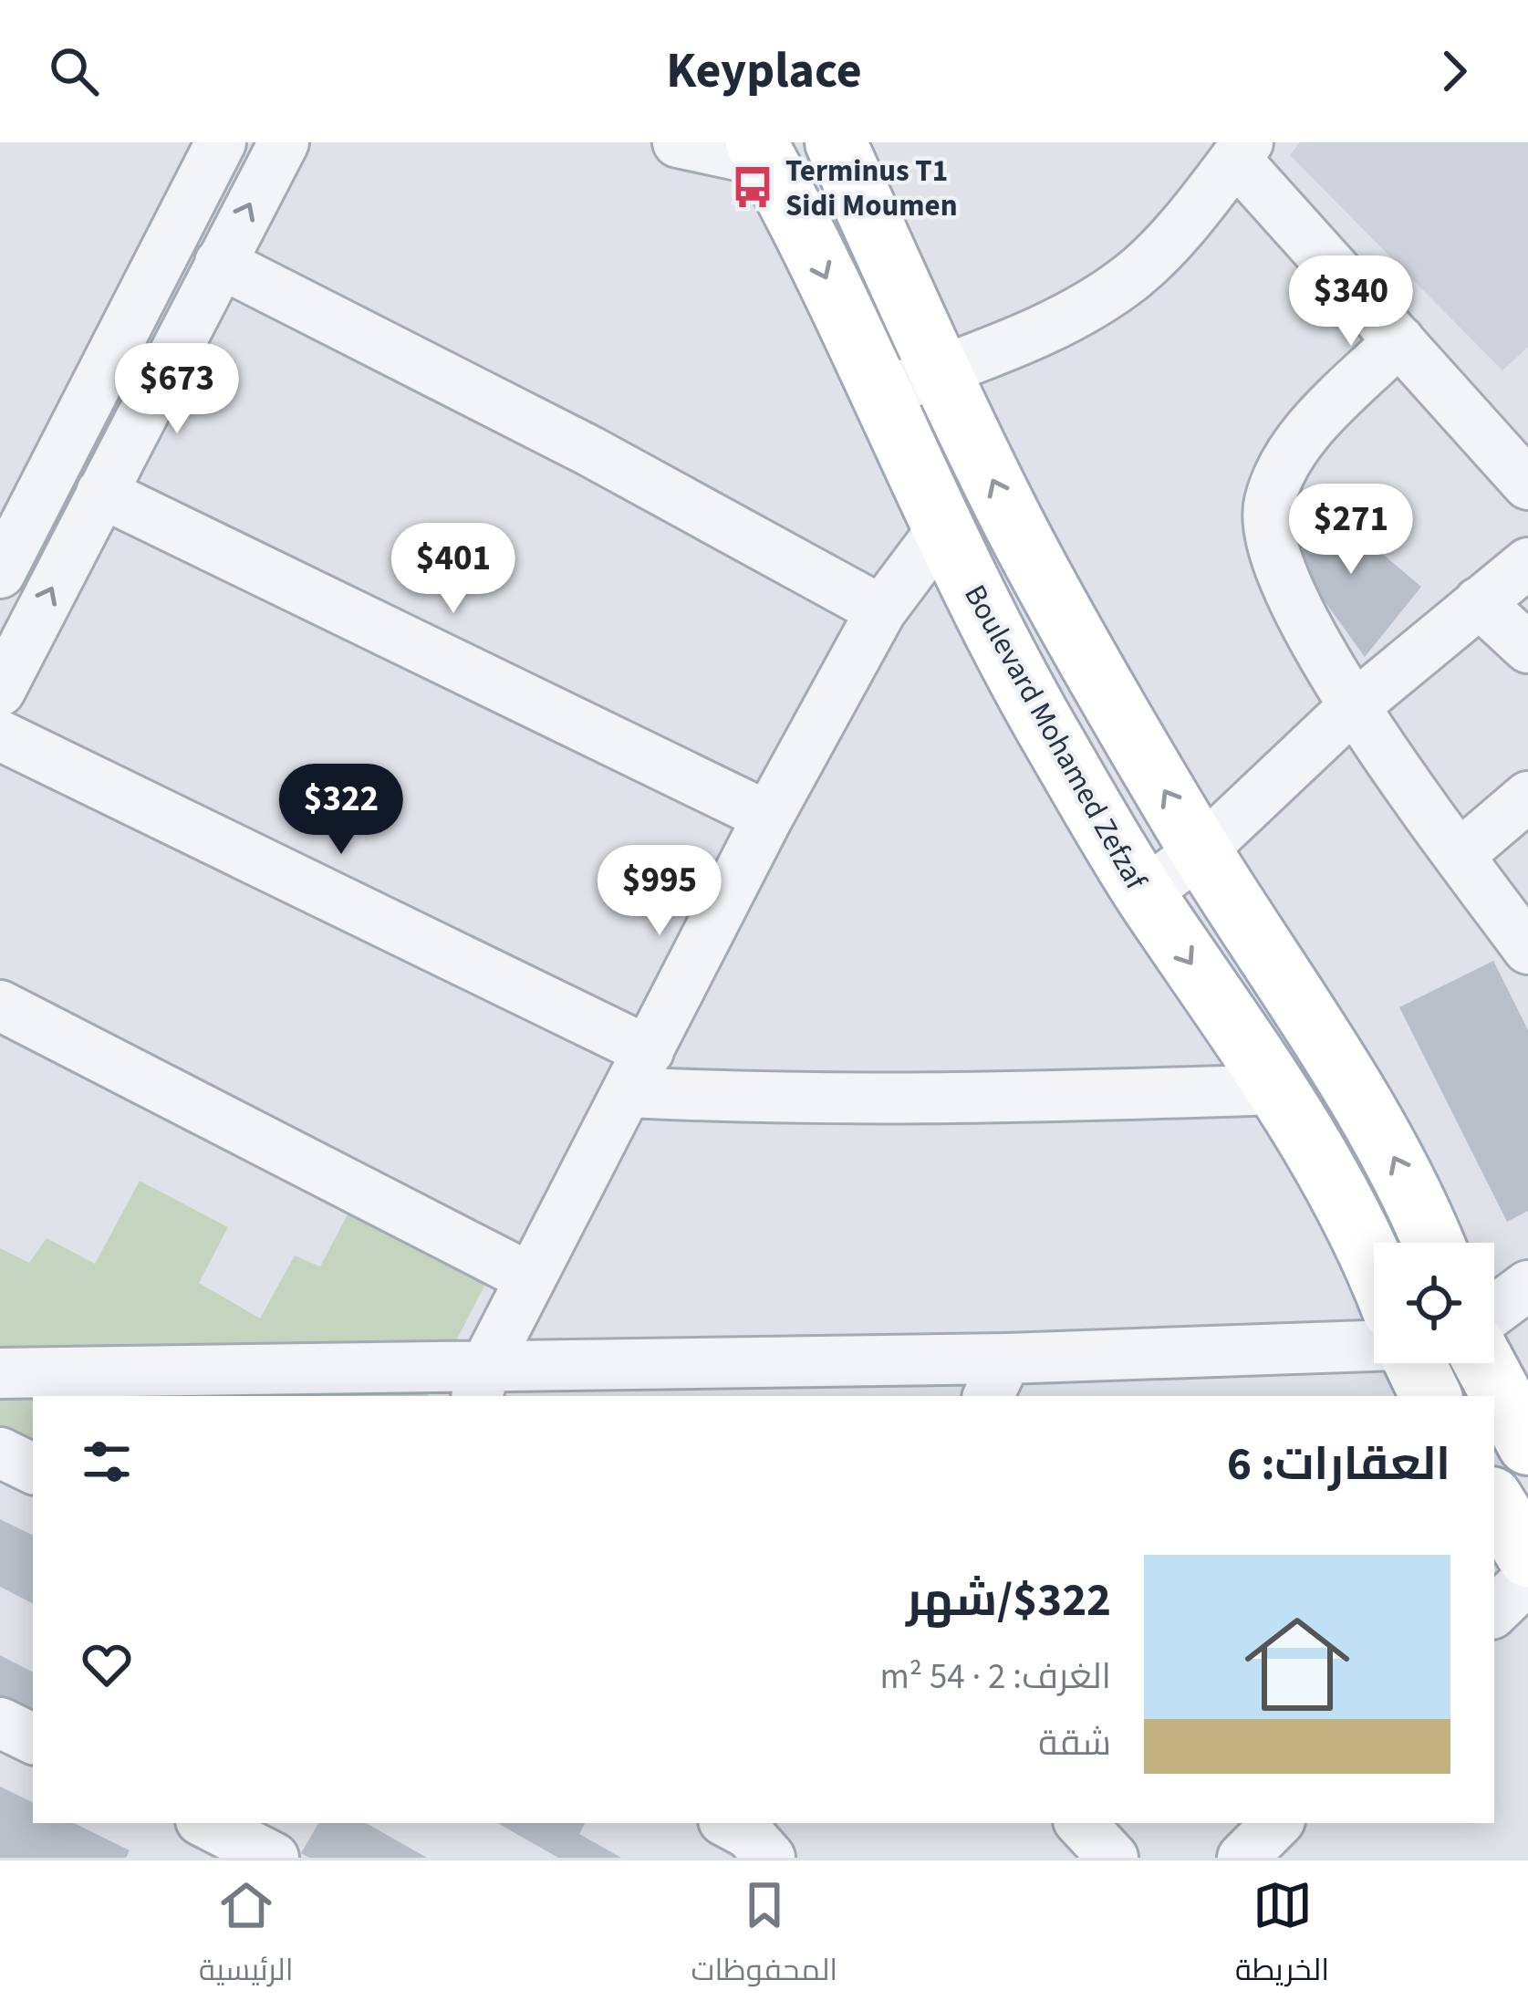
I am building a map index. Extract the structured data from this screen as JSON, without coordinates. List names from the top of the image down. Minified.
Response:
{"streets":{"main road":["Boulevard Mohamed Zefzaf"]},"places":{"bus stop":["Terminus T1 Sidi Moumen"]},"page":{"header":"Keyplace","price":["$340","$673","$271","$401","$322","$995"],"heading":"العقارات: 6","list":[{"name":"$322/شهر","note":"الغرف: 2 · 54 m² · شقة"}],"tabs":["الخريطة","المحفوظات","الرئيسية"]}}
